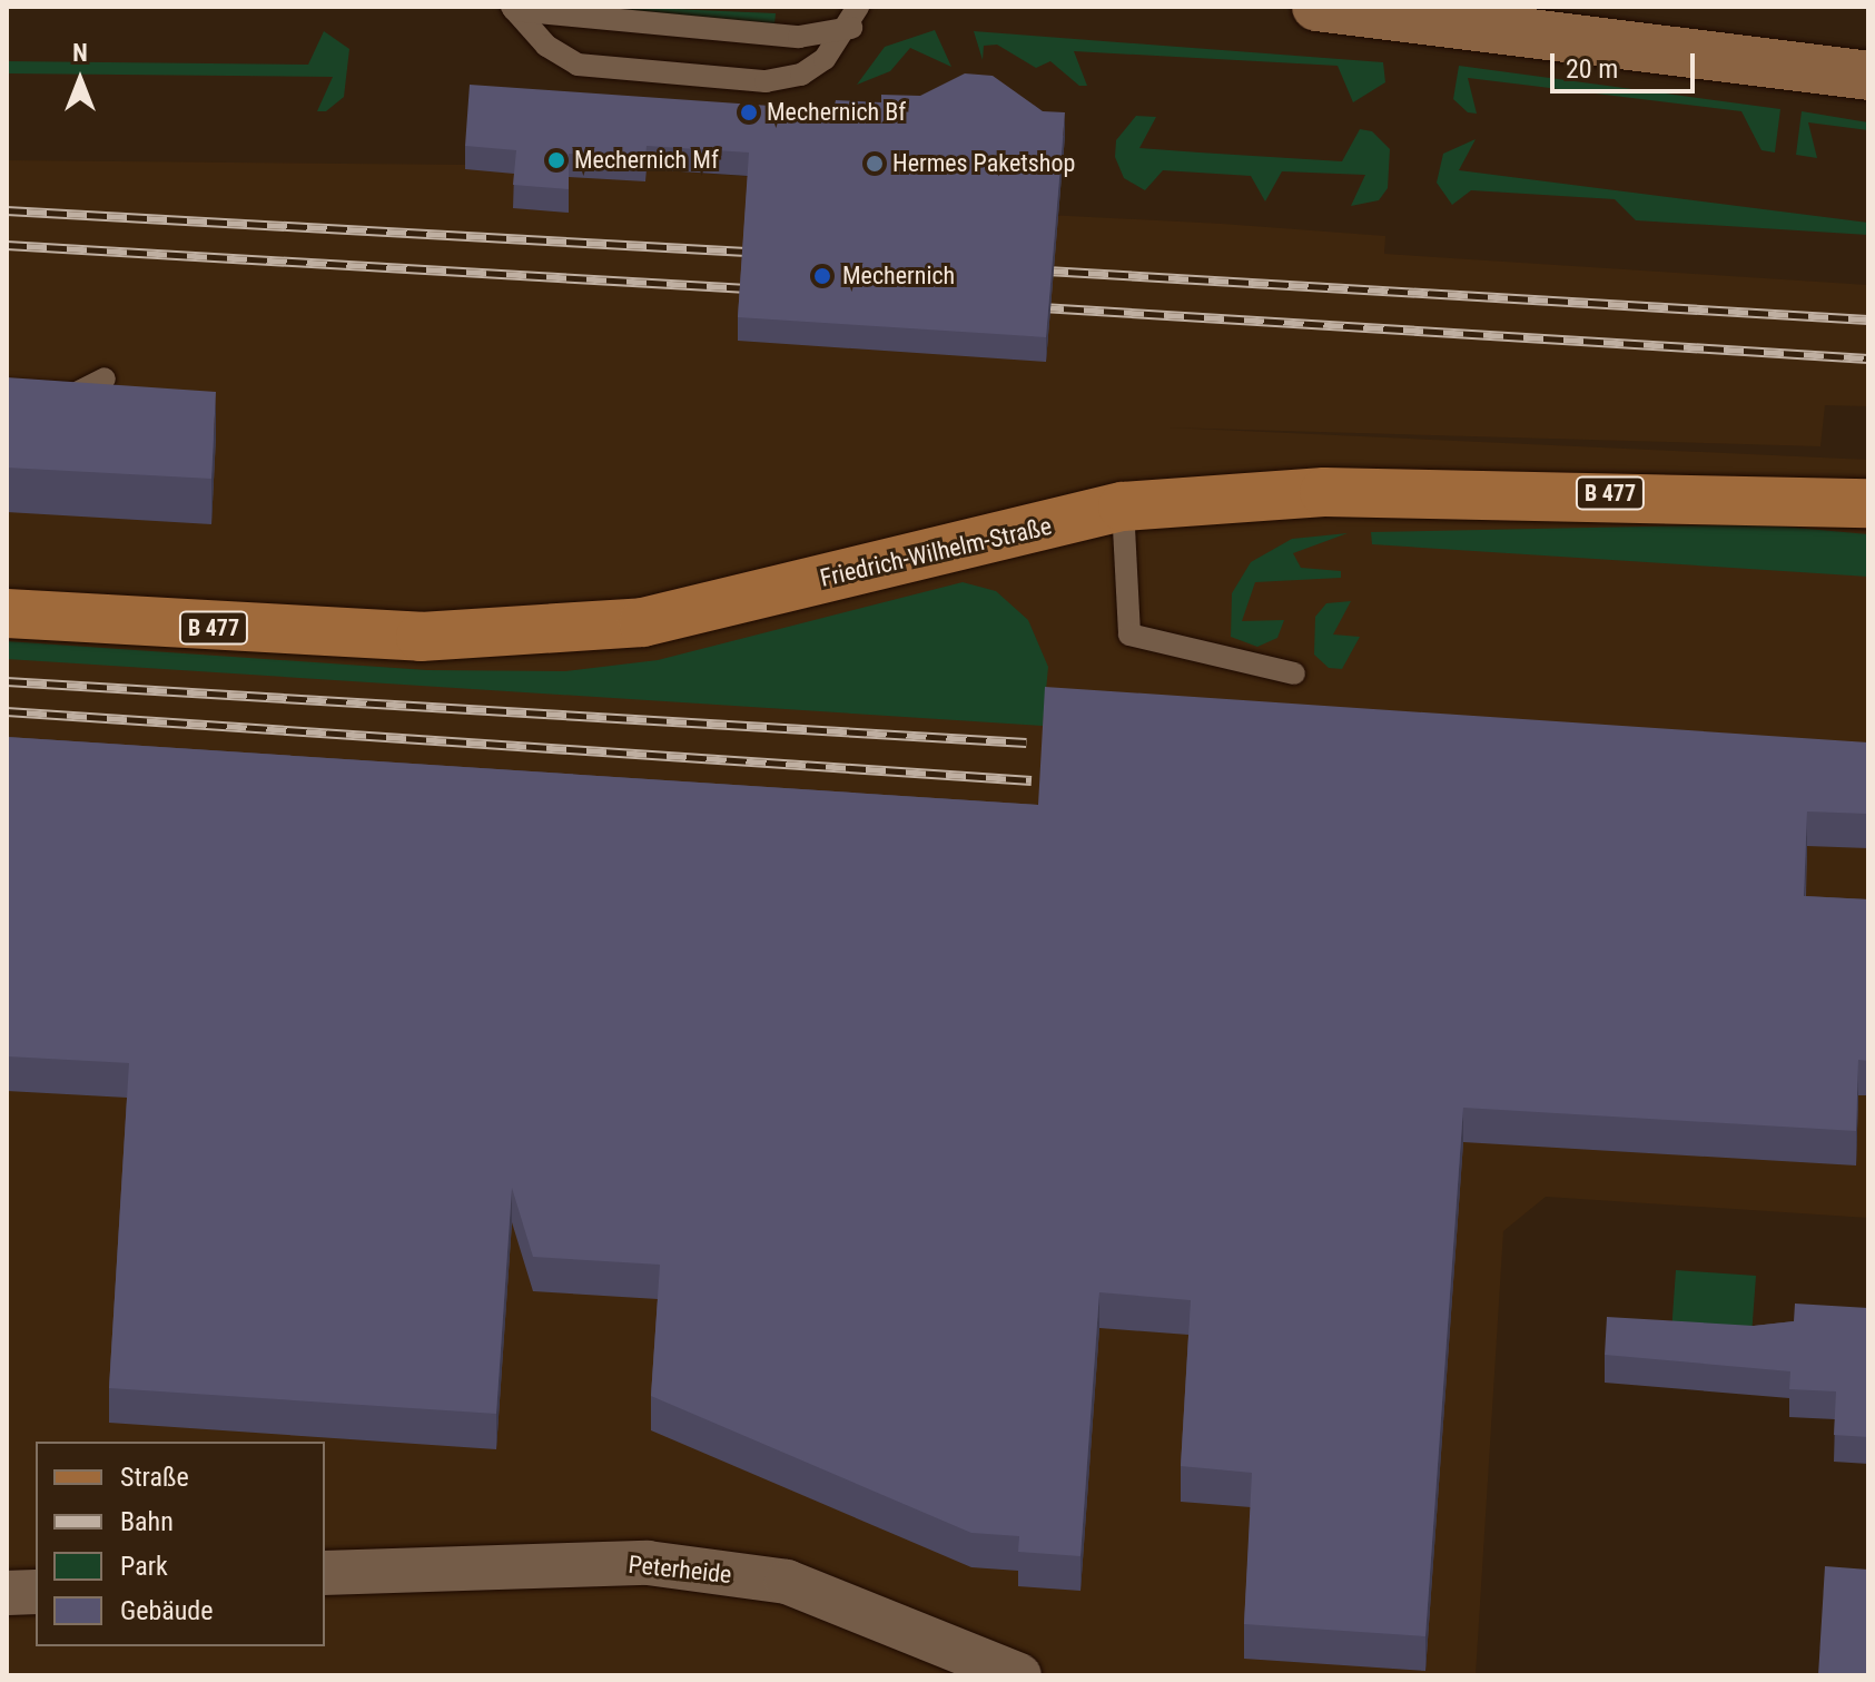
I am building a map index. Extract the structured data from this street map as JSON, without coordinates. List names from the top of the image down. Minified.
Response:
{"streets":{"main road":["B 477","Friedrich-Wilhelm-Straße"],"street":["Peterheide"]},"places":["Mechernich Bf","Mechernich Mf","Hermes Paketshop","Mechernich"],"legend":["Straße","Bahn","Park","Gebäude"],"scale_bar":"20 m","north":"top"}
